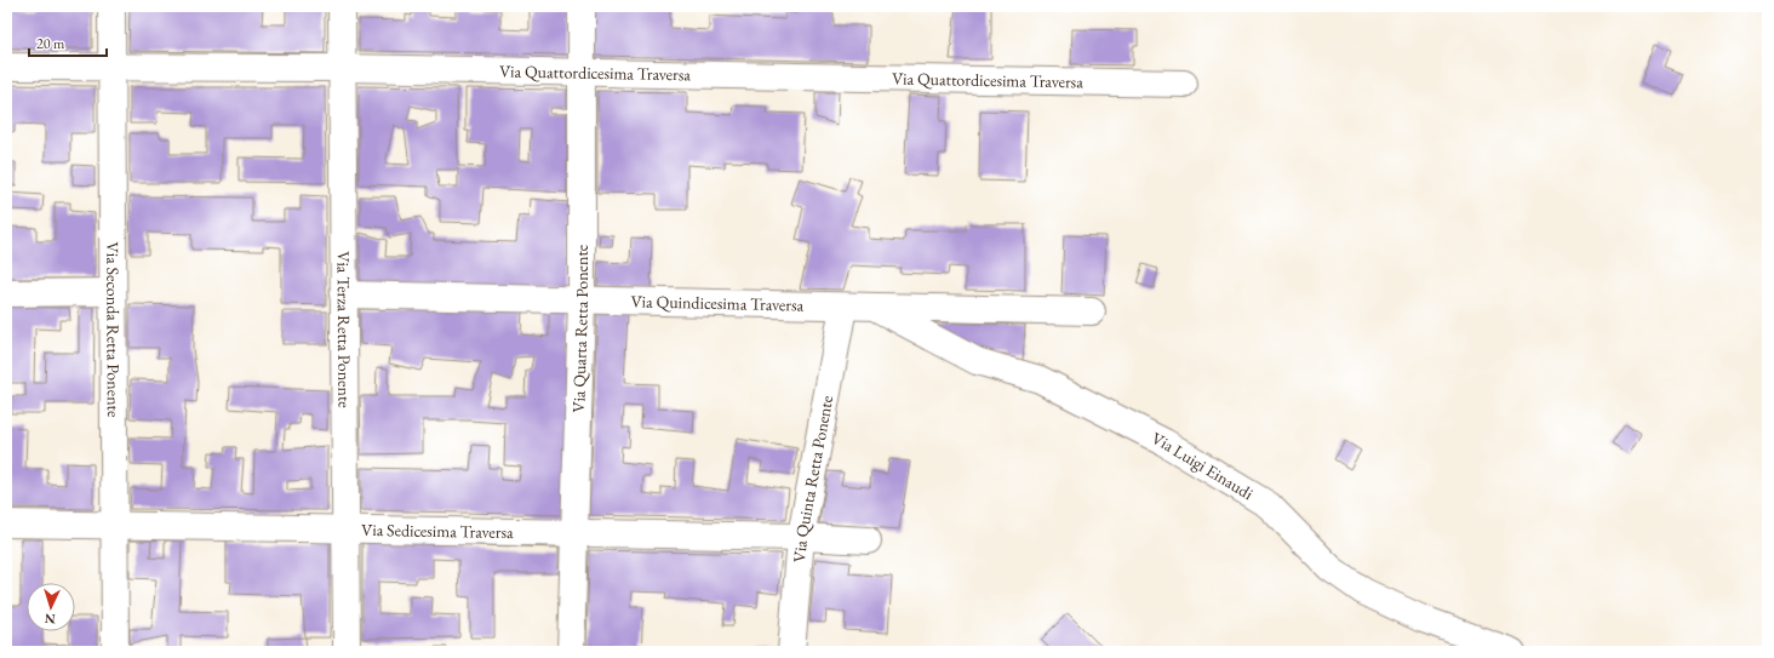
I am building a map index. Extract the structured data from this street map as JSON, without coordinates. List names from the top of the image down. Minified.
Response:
{"streets":{"street":["Via Quattordicesima Traversa","Via Quindicesima Traversa","Via Seconda Retta Ponente","Via Terza Retta Ponente","Via Quarta Retta Ponente","Via Luigi Einaudi","Via Quinta Retta Ponente","Via Sedicesima Traversa"]},"crossings":[["Via Quattordicesima Traversa","Via Seconda Retta Ponente"],["Via Quattordicesima Traversa","Via Terza Retta Ponente"],["Via Quattordicesima Traversa","Via Quarta Retta Ponente"],["Via Quindicesima Traversa","Via Terza Retta Ponente"],["Via Quindicesima Traversa","Via Quarta Retta Ponente"],["Via Quindicesima Traversa","Via Luigi Einaudi"],["Via Quindicesima Traversa","Via Quinta Retta Ponente"],["Via Seconda Retta Ponente","Via Sedicesima Traversa"],["Via Terza Retta Ponente","Via Sedicesima Traversa"],["Via Quarta Retta Ponente","Via Sedicesima Traversa"],["Via Quinta Retta Ponente","Via Sedicesima Traversa"]],"scale_bar":"20 m","north":"bottom"}
